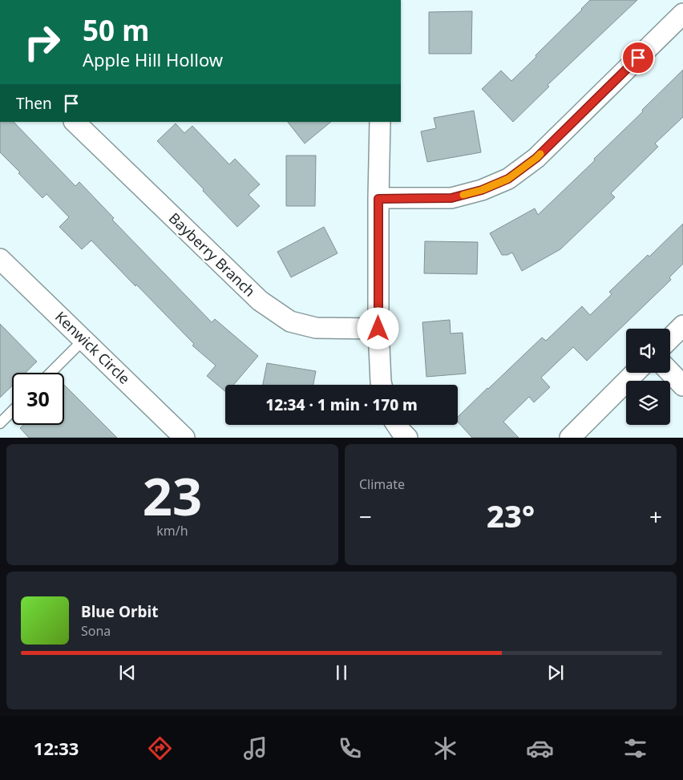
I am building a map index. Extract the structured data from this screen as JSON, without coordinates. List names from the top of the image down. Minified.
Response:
{"streets":{"street":["Bayberry Branch","Kenwick Circle"]},"page":{"turn":["50 m","Apple Hill Hollow"],"then":"Then","limit":"30","trip":"12:34 · 1 min · 170 m","tile":[["23","km/h"],"Climate"],"heat":["−","23°","+"],"song":["Blue Orbit","Sona"],"tabs":"12:33"}}
